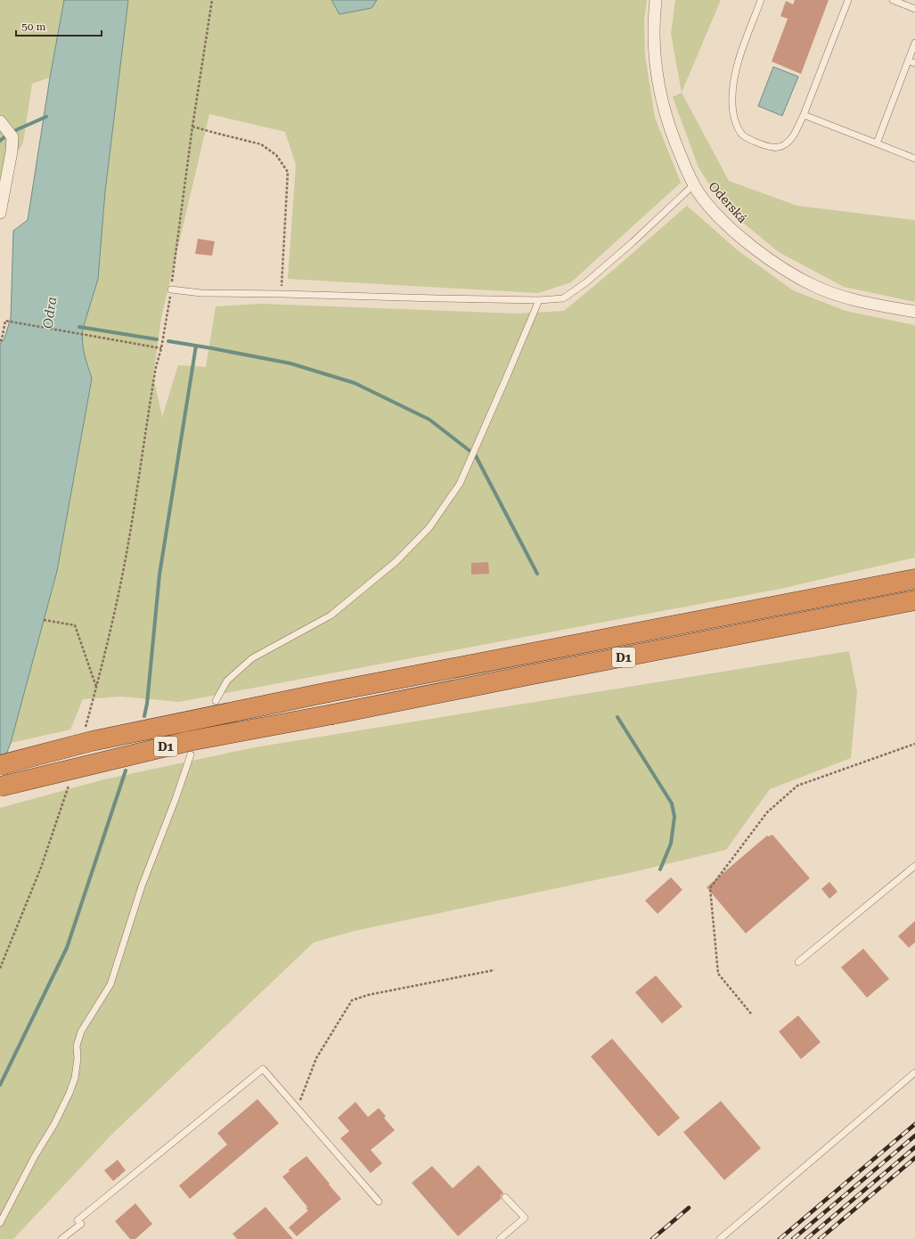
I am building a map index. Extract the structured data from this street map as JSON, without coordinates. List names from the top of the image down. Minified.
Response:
{"streets":{"highway":["D1"],"street":["Oderská"]},"water":["Odra"],"scale_bar":"50 m"}
